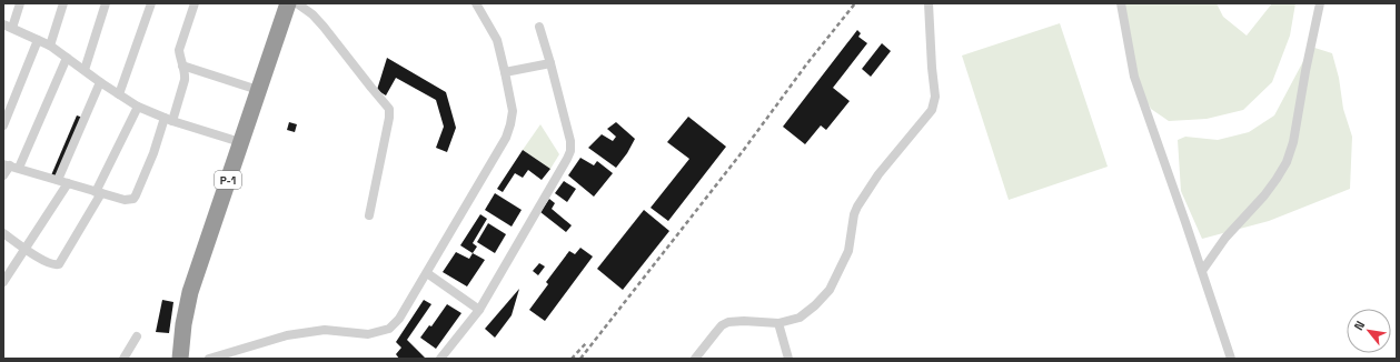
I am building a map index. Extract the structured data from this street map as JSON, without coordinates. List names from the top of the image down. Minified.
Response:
{"streets":{"highway":["P-1"]},"north":"top left"}
